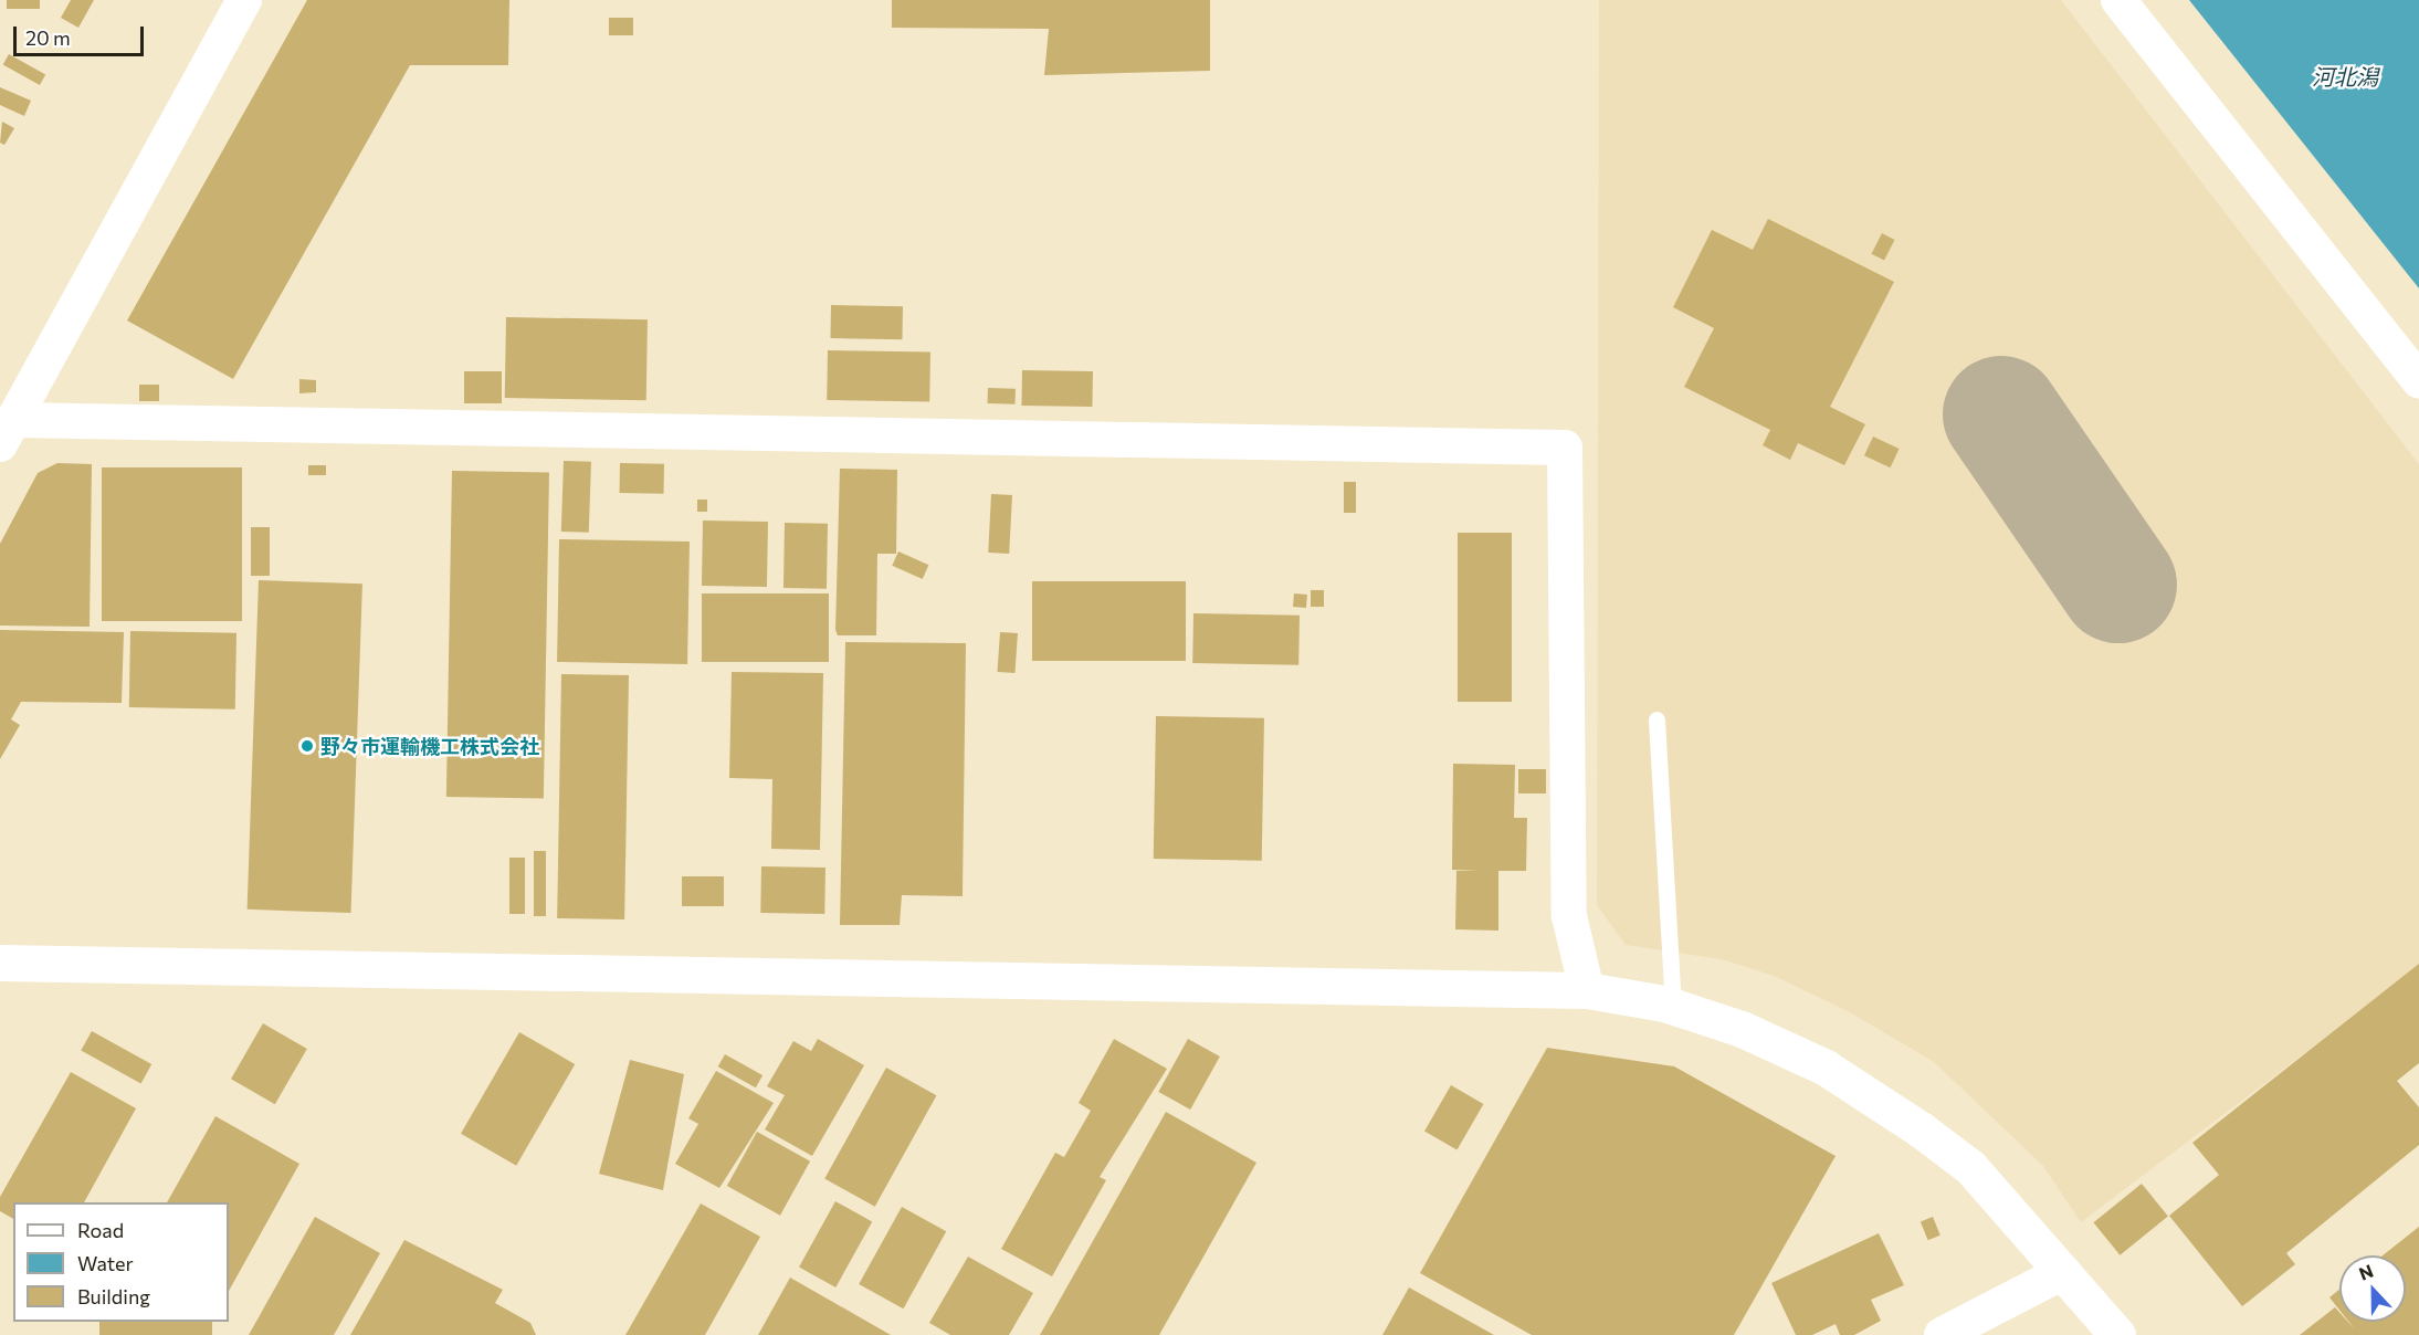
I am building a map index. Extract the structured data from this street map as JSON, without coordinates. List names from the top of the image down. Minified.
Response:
{"water":["河北潟"],"places":["野々市運輸機工株式会社"],"legend":["Road","Water","Building"],"scale_bar":"20 m","north":"top"}
